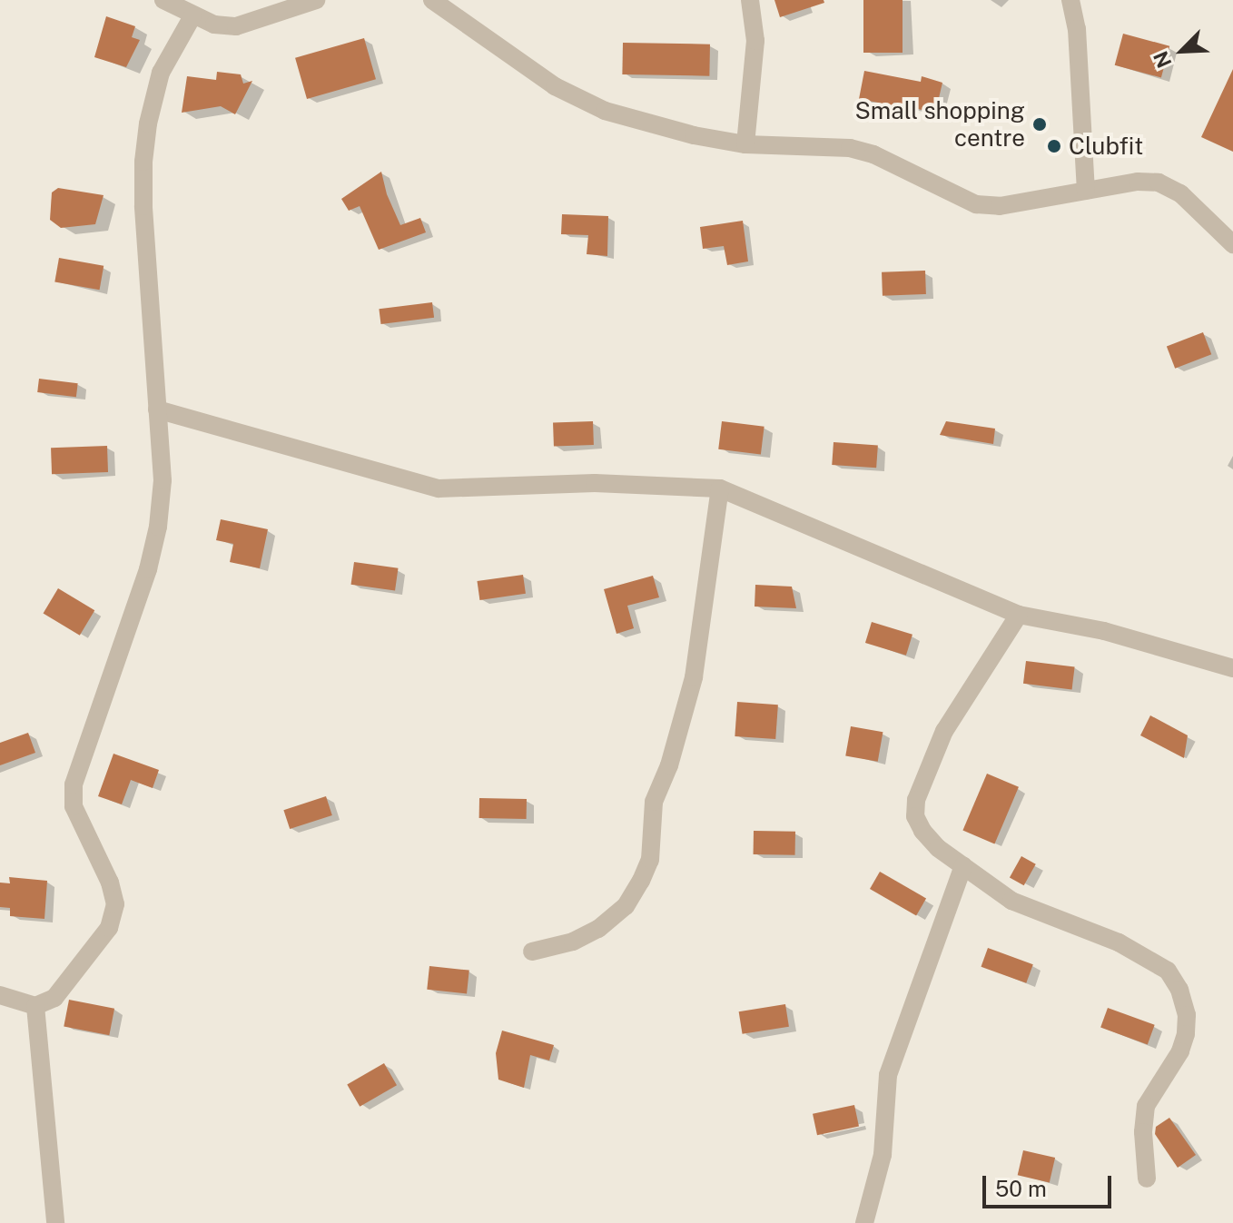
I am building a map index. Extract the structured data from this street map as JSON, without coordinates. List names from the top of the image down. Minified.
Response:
{"places":["Small shopping centre","Clubfit"],"scale_bar":"50 m","north":"bottom left"}
